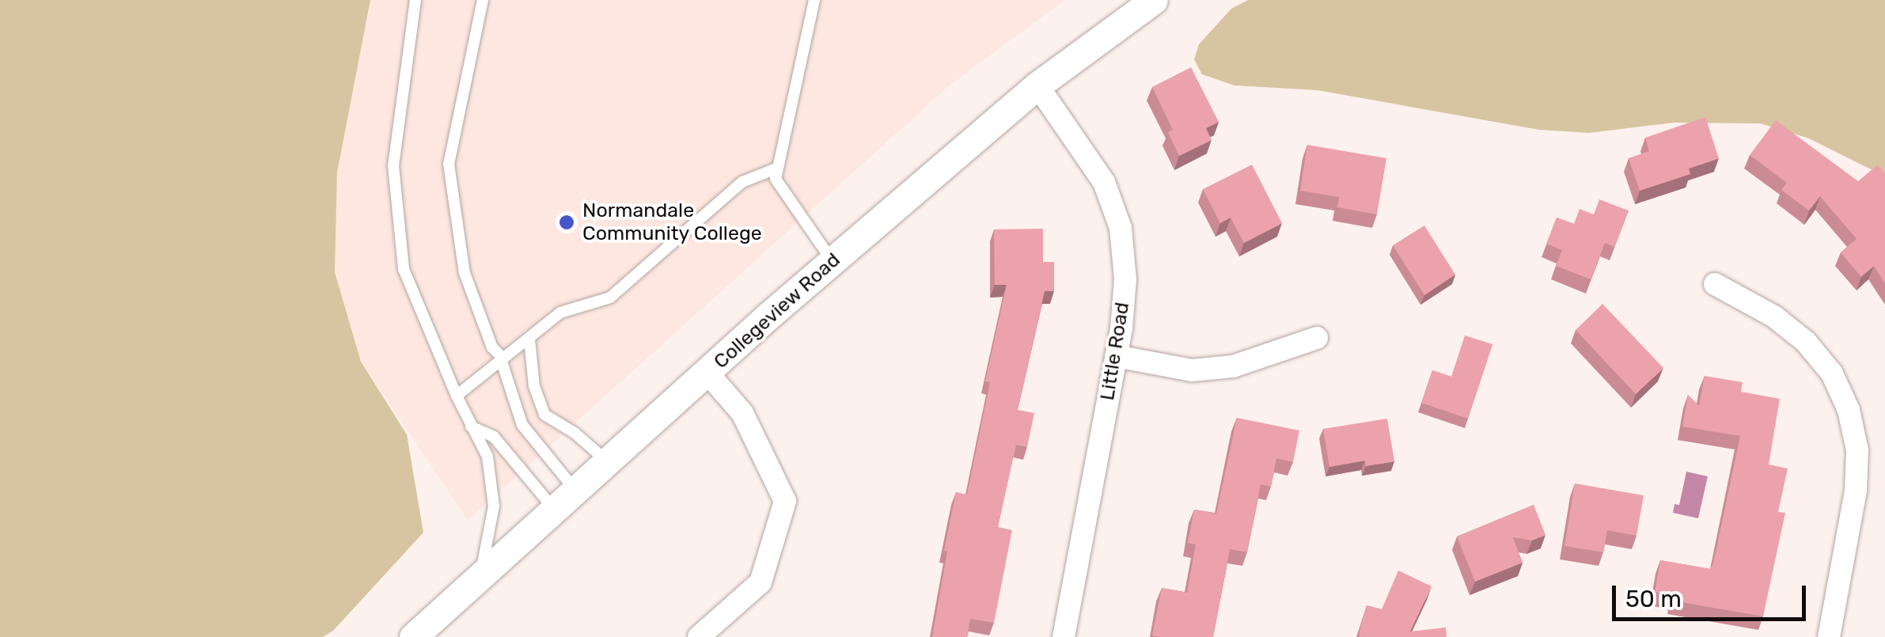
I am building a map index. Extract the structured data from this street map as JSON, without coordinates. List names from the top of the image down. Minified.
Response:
{"streets":{"street":["Collegeview Road","Little Road"]},"crossings":[["Collegeview Road","Little Road"]],"places":["Normandale Community College"],"scale_bar":"50 m"}
